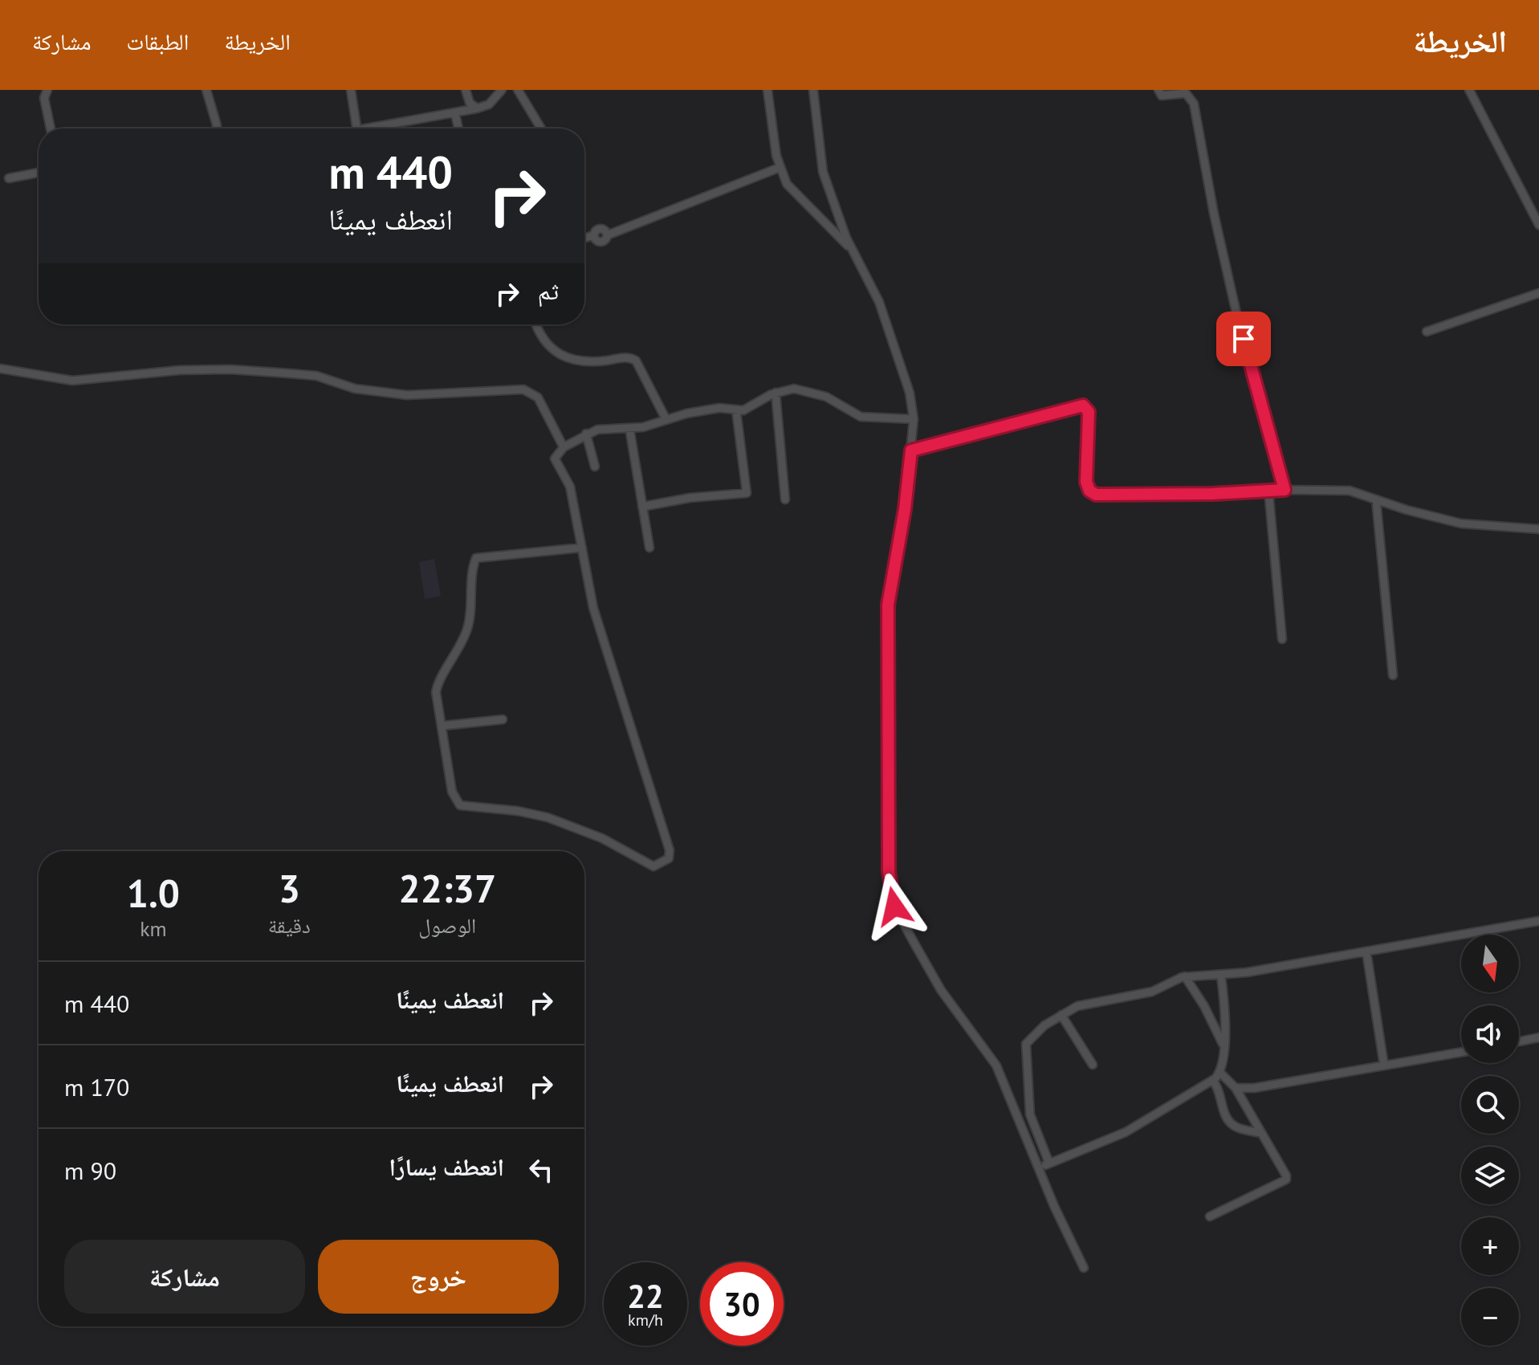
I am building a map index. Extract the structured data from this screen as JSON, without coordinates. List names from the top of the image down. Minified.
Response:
{"north":"bottom","page":{"header":"الخريطة","nav":["الخريطة","الطبقات","مشاركة"],"turn":["440 m","انعطف يمينًا"],"then":"ثم","eta":["22:37","الوصول","3","دقيقة","1.0","km"],"map_buttons":["+","−"],"list":[{"name":"انعطف يمينًا","value":"440 m"},{"name":"انعطف يمينًا","value":"170 m"},{"name":"انعطف يسارًا","value":"90 m"}],"buttons":["خروج","مشاركة"],"speed":"22 km/h","limit":"30"}}
